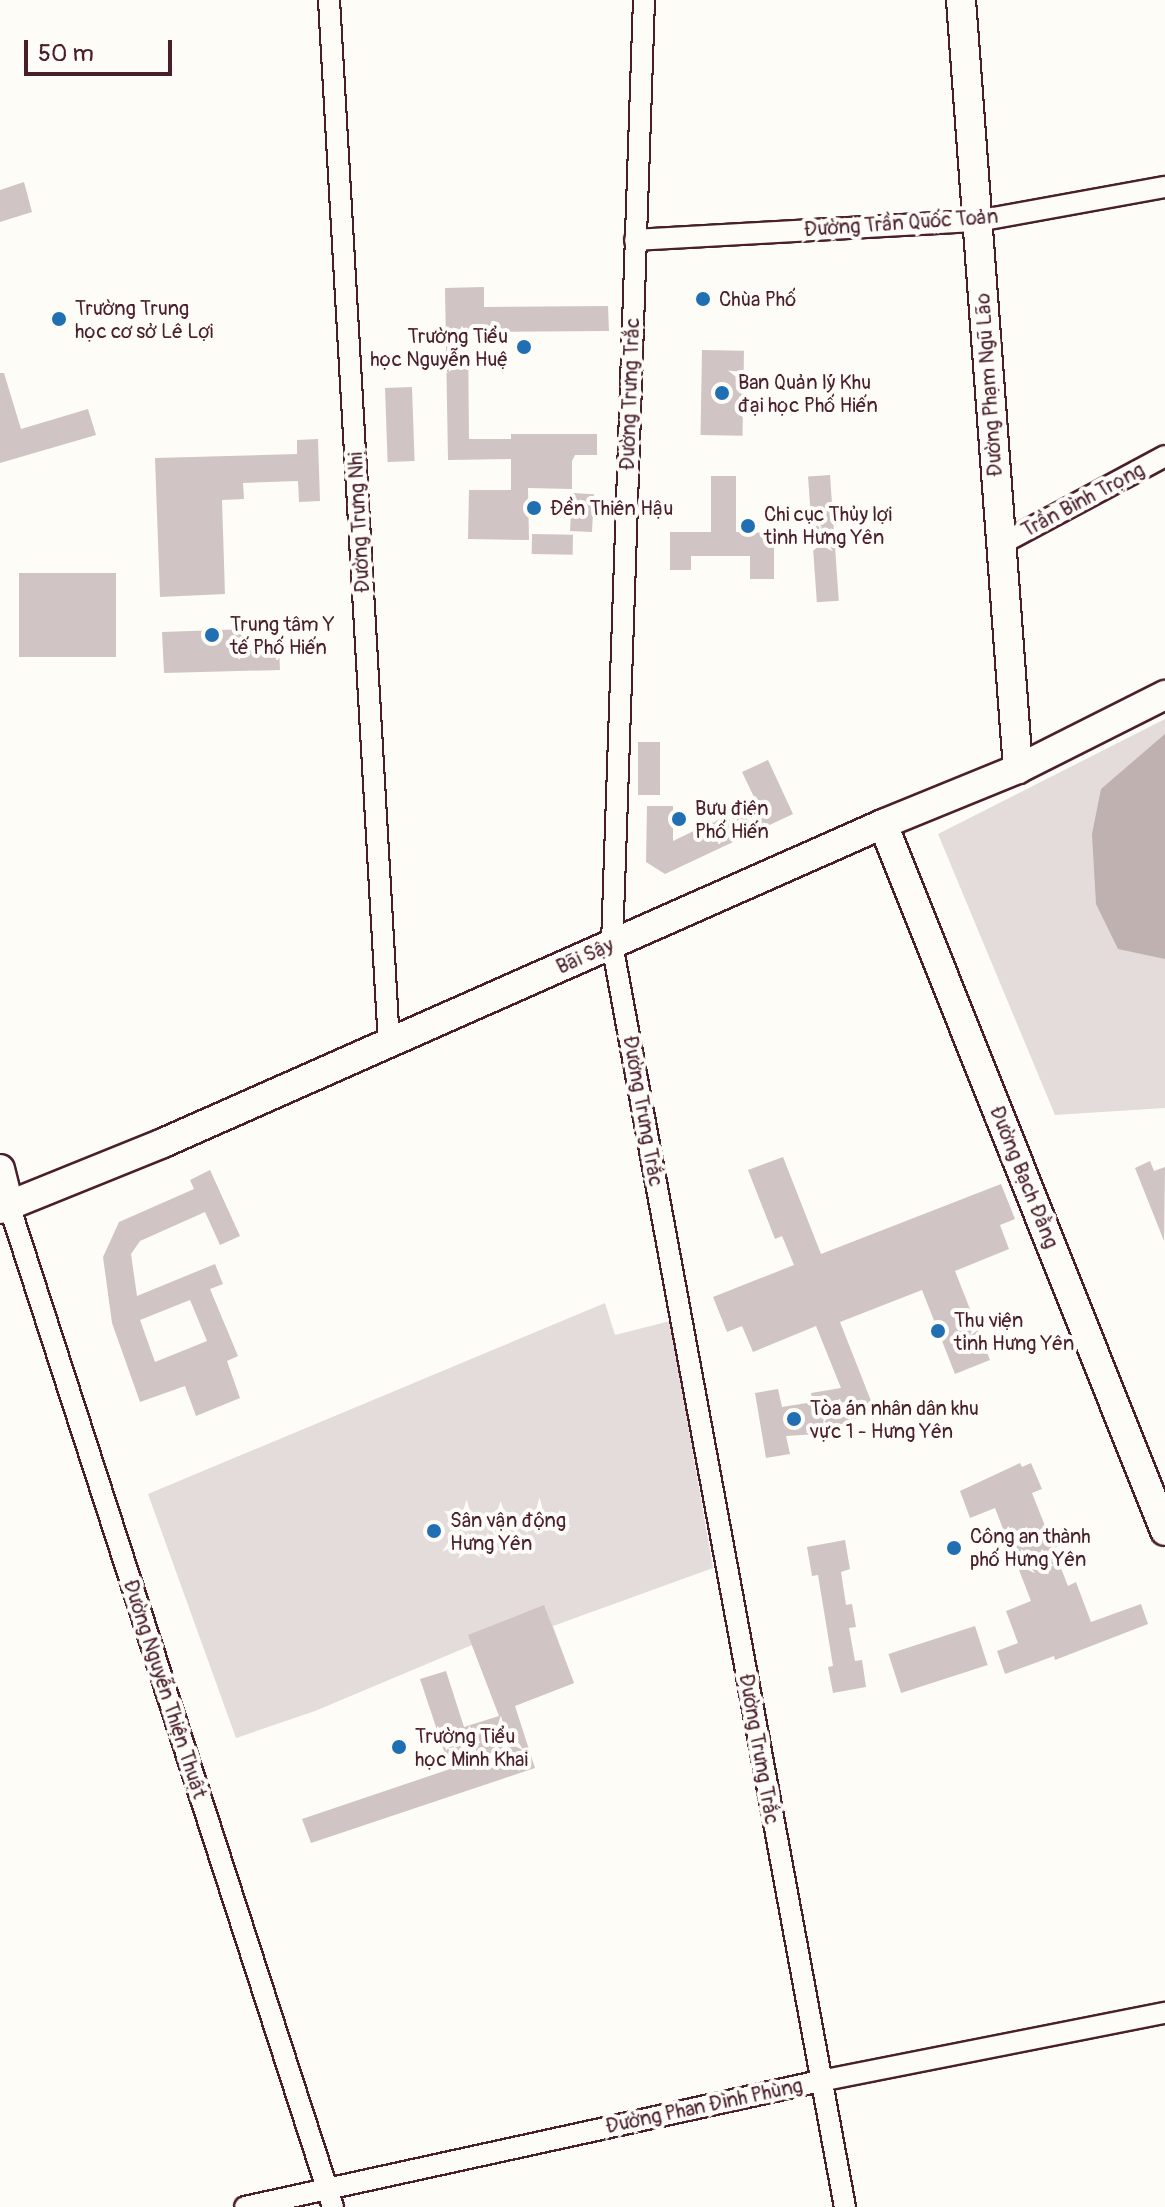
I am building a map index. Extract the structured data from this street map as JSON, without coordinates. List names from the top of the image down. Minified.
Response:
{"streets":{"street":["Đường Trần Quốc Toản","Đường Phạm Ngũ Lão","Đường Trưng Trắc","Trần Bình Trọng","Đường Trưng Nhị","Bãi Sậy","Đường Bạch Đằng","Đường Nguyễn Thiện Thuật","Đường Phan Đình Phùng"]},"crossings":[["Đường Trần Quốc Toản","Đường Phạm Ngũ Lão"],["Đường Trần Quốc Toản","Đường Trưng Trắc"],["Đường Phạm Ngũ Lão","Trần Bình Trọng"],["Đường Phạm Ngũ Lão","Bãi Sậy"],["Đường Trưng Trắc","Bãi Sậy"],["Đường Trưng Trắc","Đường Phan Đình Phùng"],["Đường Trưng Nhị","Bãi Sậy"],["Bãi Sậy","Đường Bạch Đằng"],["Bãi Sậy","Đường Nguyễn Thiện Thuật"],["Đường Nguyễn Thiện Thuật","Đường Phan Đình Phùng"]],"places":["Chùa Phố","Trường Trung học cơ sở Lê Lợi","Trường Tiểu học Nguyễn Huệ","Ban Quản lý Khu đại học Phố Hiến","Đền Thiên Hậu","Chi cục Thủy lợi tỉnh Hưng Yên","Trung tâm Y tế Phố Hiến","Bưu điện Phố Hiến","Thu viện tỉnh Hưng Yên","Tòa án nhân dân khu vực 1 - Hưng Yên","Sân vận động Hưng Yên","Công an thành phố Hưng Yên","Trường Tiểu học Minh Khai"],"scale_bar":"50 m"}
